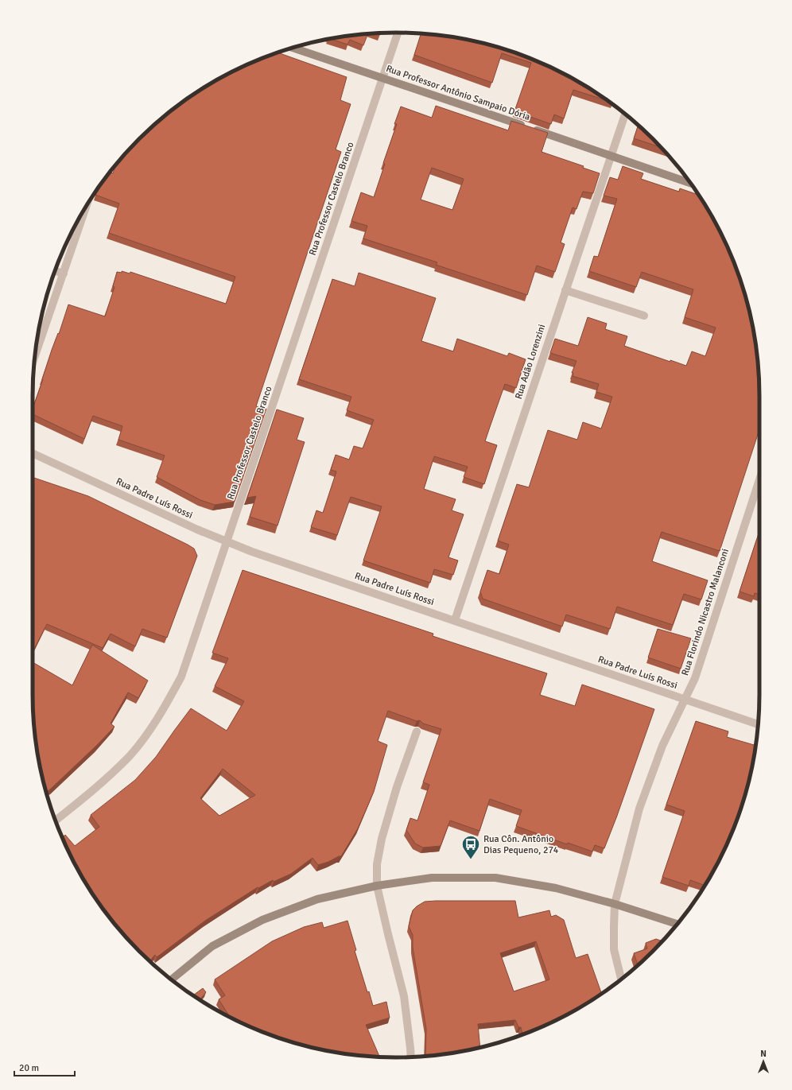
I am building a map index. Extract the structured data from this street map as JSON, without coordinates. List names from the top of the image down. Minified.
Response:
{"streets":{"street":["Rua Professor Antônio Sampaio Dória","Rua Professor Castelo Branco","Rua Adão Lorenzini","Rua Padre Luís Rossi","Rua Florindo Nicastro Malanconi"]},"crossings":[["Rua Professor Antônio Sampaio Dória","Rua Professor Castelo Branco"],["Rua Professor Antônio Sampaio Dória","Rua Adão Lorenzini"],["Rua Professor Castelo Branco","Rua Padre Luís Rossi"],["Rua Adão Lorenzini","Rua Padre Luís Rossi"],["Rua Padre Luís Rossi","Rua Florindo Nicastro Malanconi"]],"places":{"bus stop":["Rua Côn. Antônio Dias Pequeno, 274"]},"scale_bar":"20 m","north":"top"}
